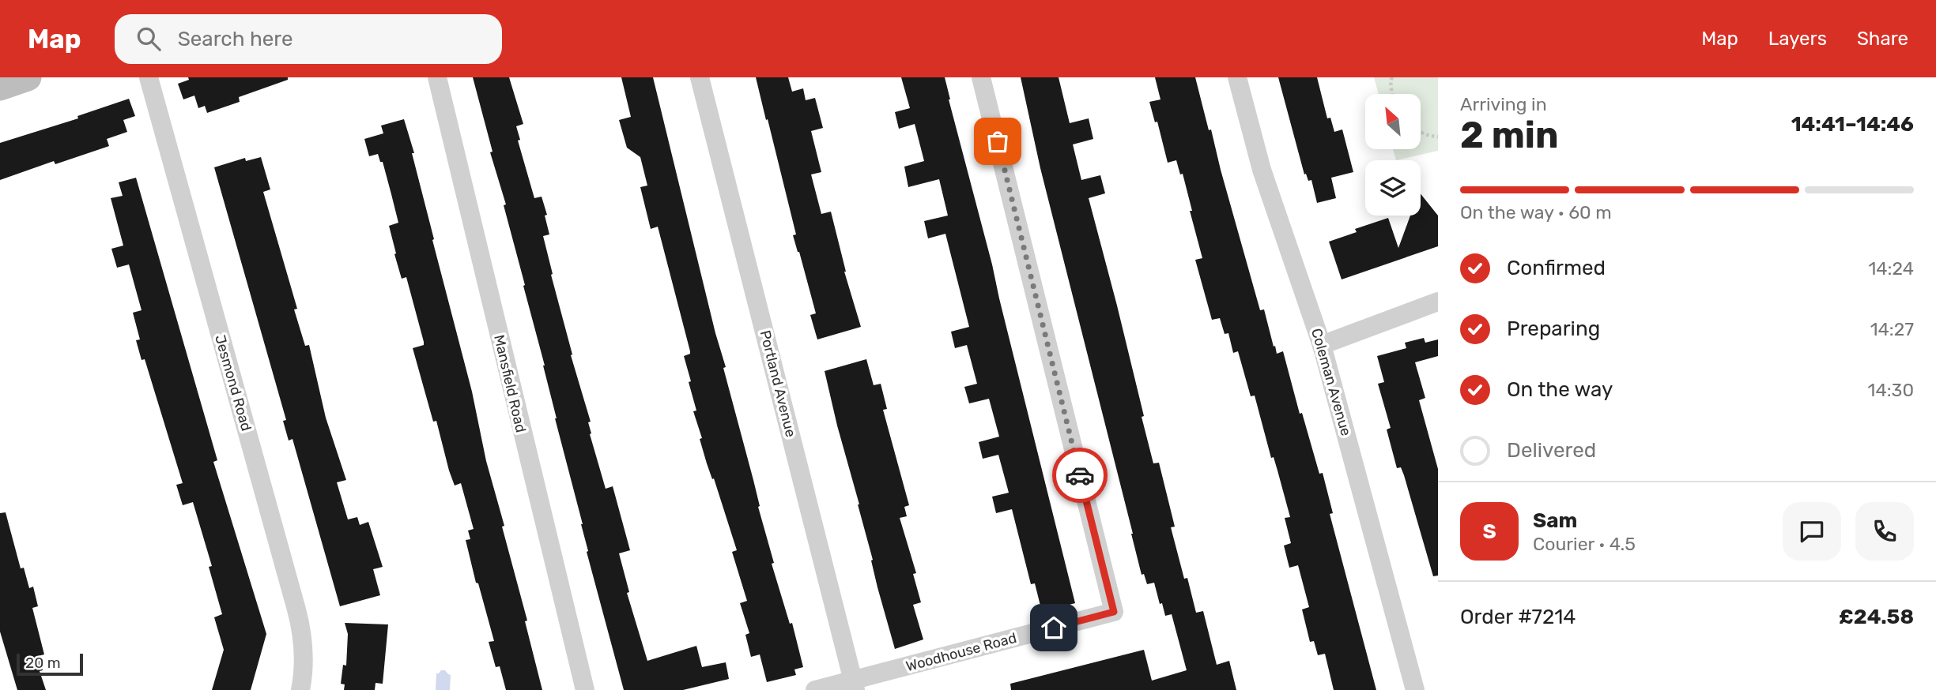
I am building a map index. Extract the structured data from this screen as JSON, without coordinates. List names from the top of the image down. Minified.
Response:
{"streets":{"street":["Coleman Avenue","Jesmond Road","Mansfield Road","Portland Avenue","Woodhouse Road"]},"crossings":[["Portland Avenue","Woodhouse Road"]],"scale_bar":"20 m","north":"top left","page":{"header":"Map","search":"Search here","nav":["Map","Layers","Share"],"heading":["2 min","Arriving in","14:41–14:46"],"panel":["Sam","Courier · 4.5","Order #7214","£24.58"],"bar":"On the way · 60 m","list":[["Confirmed","14:24"],["Preparing","14:27"],["On the way","14:30"],"Delivered"],"round":"S","scale":"20 m"}}
